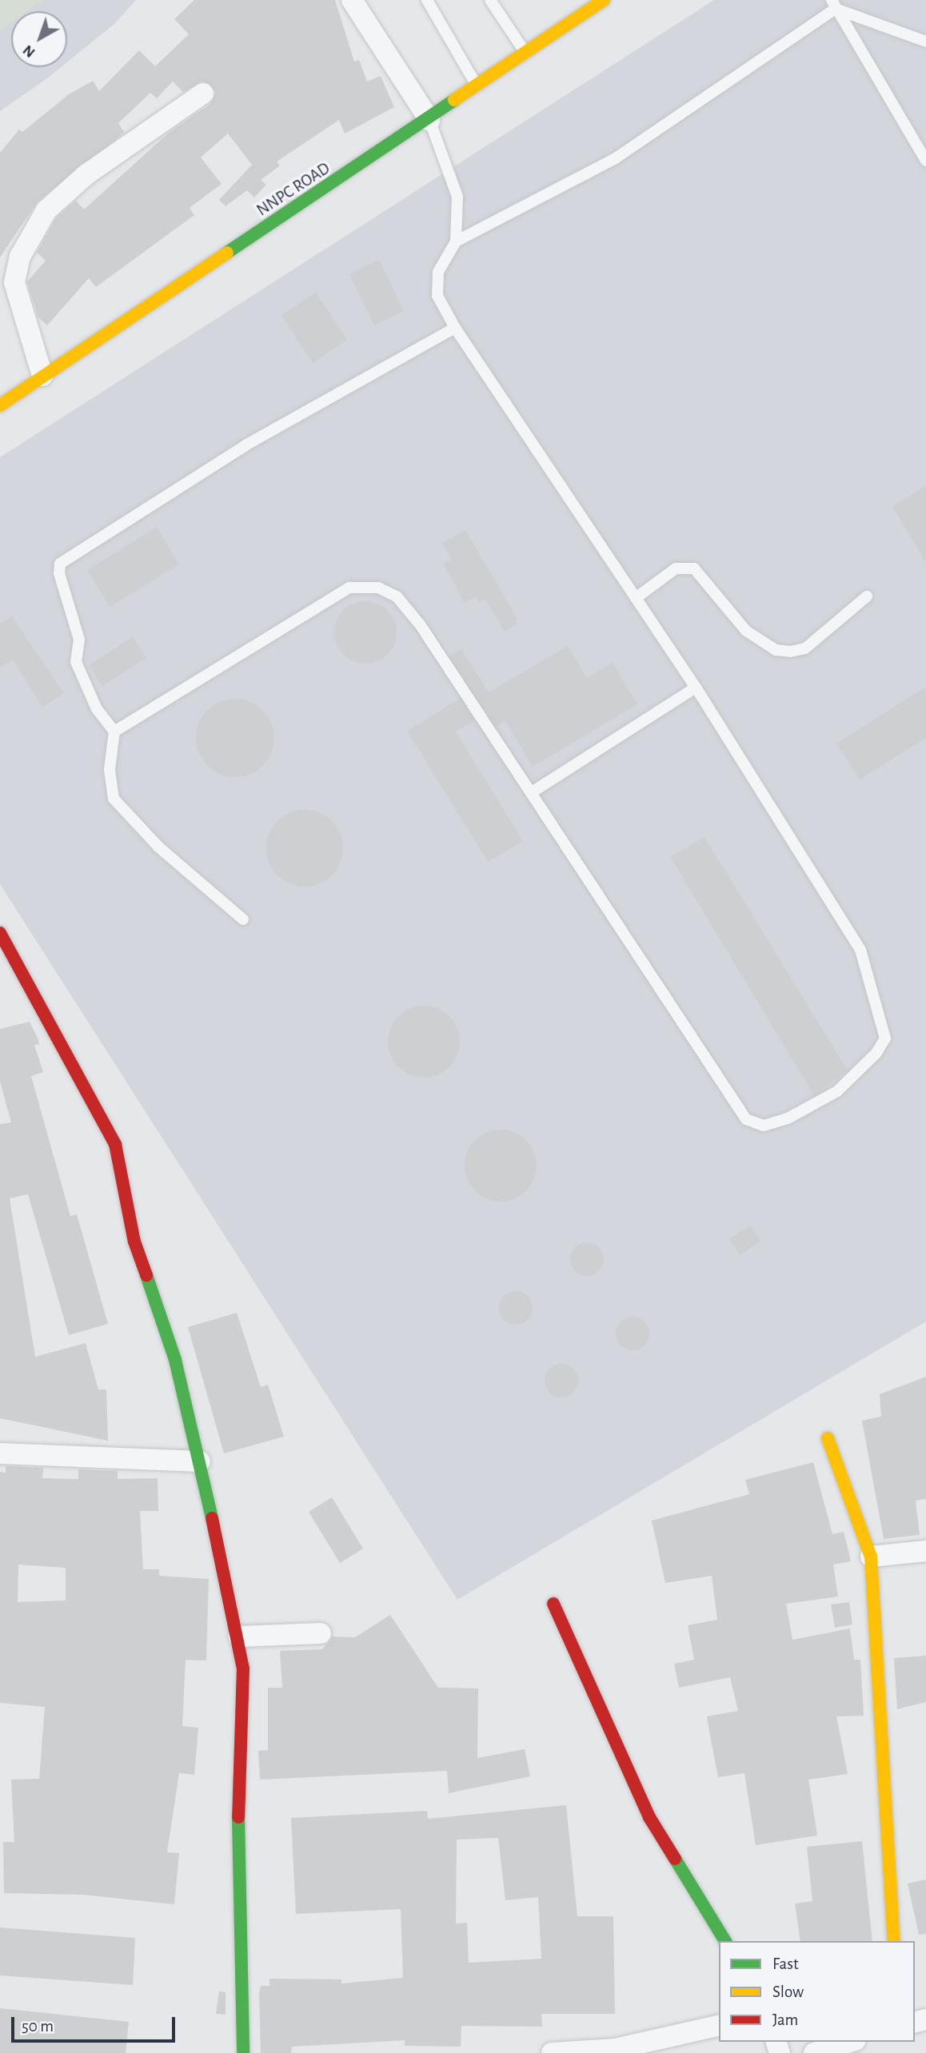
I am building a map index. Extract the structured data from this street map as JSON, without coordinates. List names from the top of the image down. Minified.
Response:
{"streets":{"street":["NNPC ROAD"]},"legend":["Fast","Slow","Jam"],"scale_bar":"50 m","north":"bottom left"}
